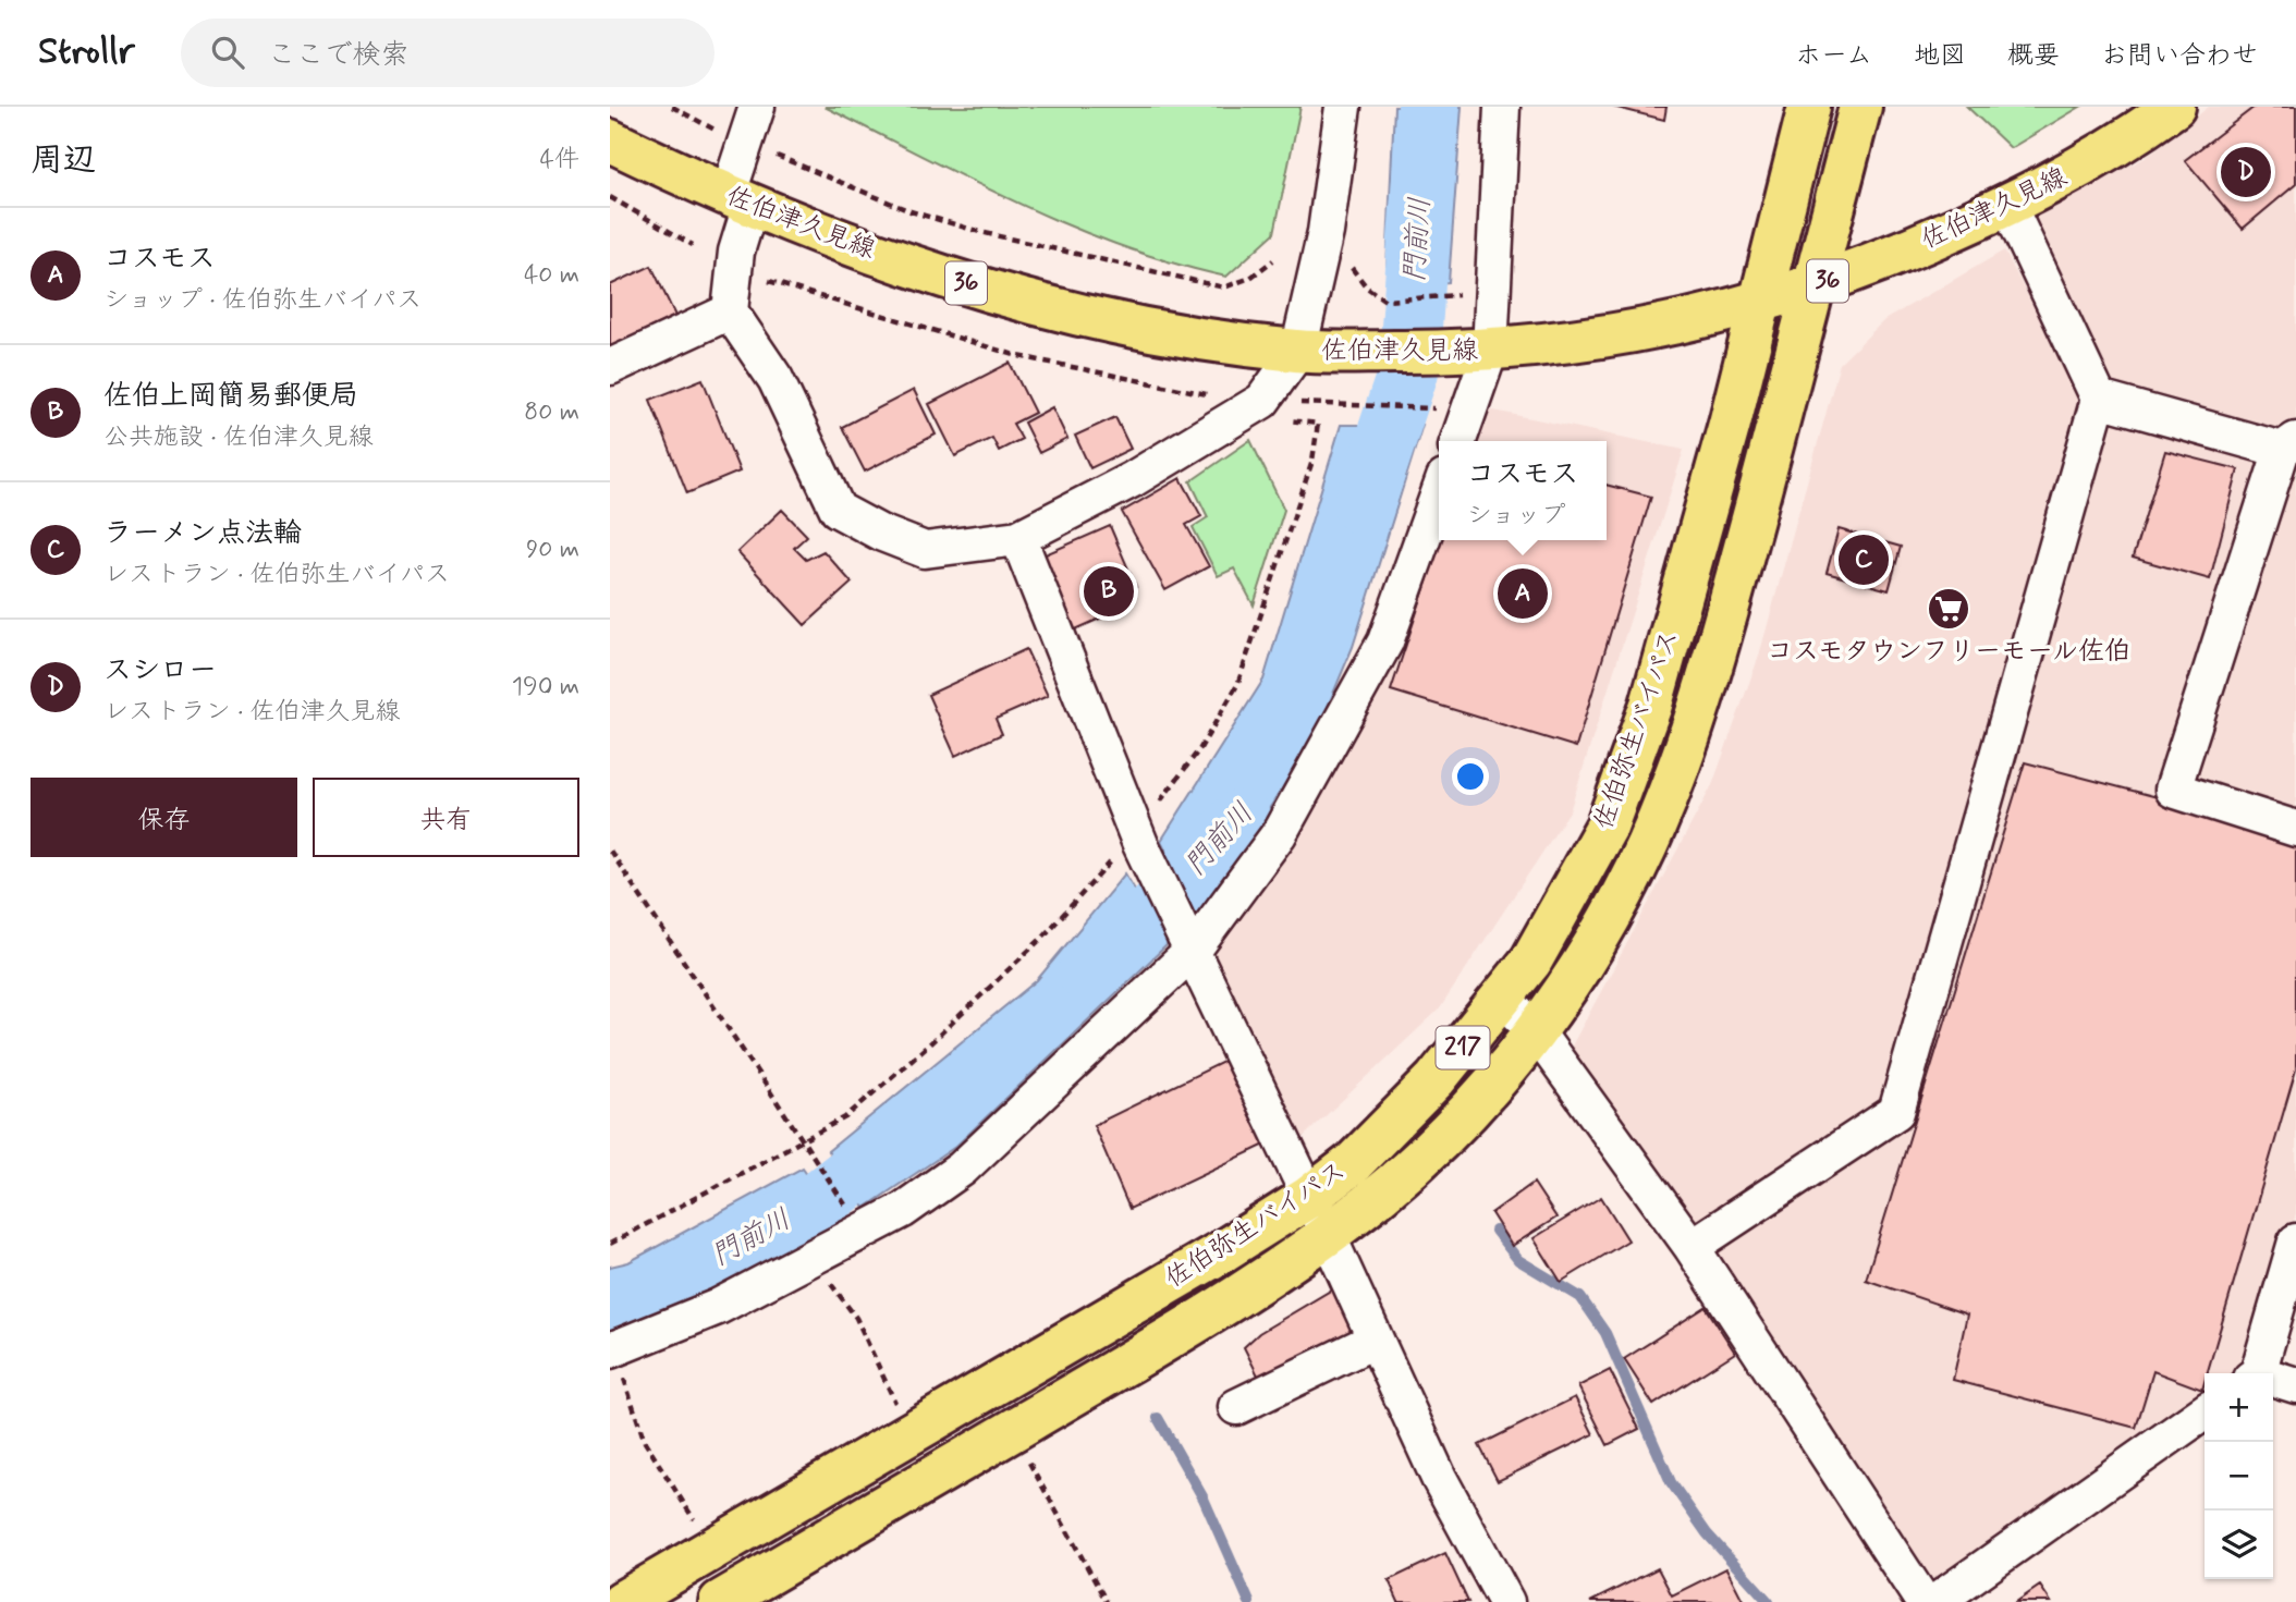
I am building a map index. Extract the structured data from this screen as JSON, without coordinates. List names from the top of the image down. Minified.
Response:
{"streets":{"main road":["佐伯津久見線","36","佐伯弥生バイパス","217"]},"crossings":[["佐伯津久見線","佐伯弥生バイパス"]],"water":["門前川"],"places":{"supermarket":["コスモタウンフリーモール佐伯"]},"page":{"header":"Strollr","search":"ここで検索","nav":["ホーム","地図","概要","お問い合わせ"],"heading":["周辺","4件"],"pins":["D","C","B","A"],"list":[{"mark":"A","name":"コスモス","note":"ショップ · 佐伯弥生バイパス","value":"40 m"},{"mark":"B","name":"佐伯上岡簡易郵便局","note":"公共施設 · 佐伯津久見線","value":"80 m"},{"mark":"C","name":"ラーメン点法輪","note":"レストラン · 佐伯弥生バイパス","value":"90 m"},{"mark":"D","name":"スシロー","note":"レストラン · 佐伯津久見線","value":"190 m"}],"popup":["コスモス","ショップ"],"buttons":["保存","共有"],"map_buttons":["+","−"]}}
